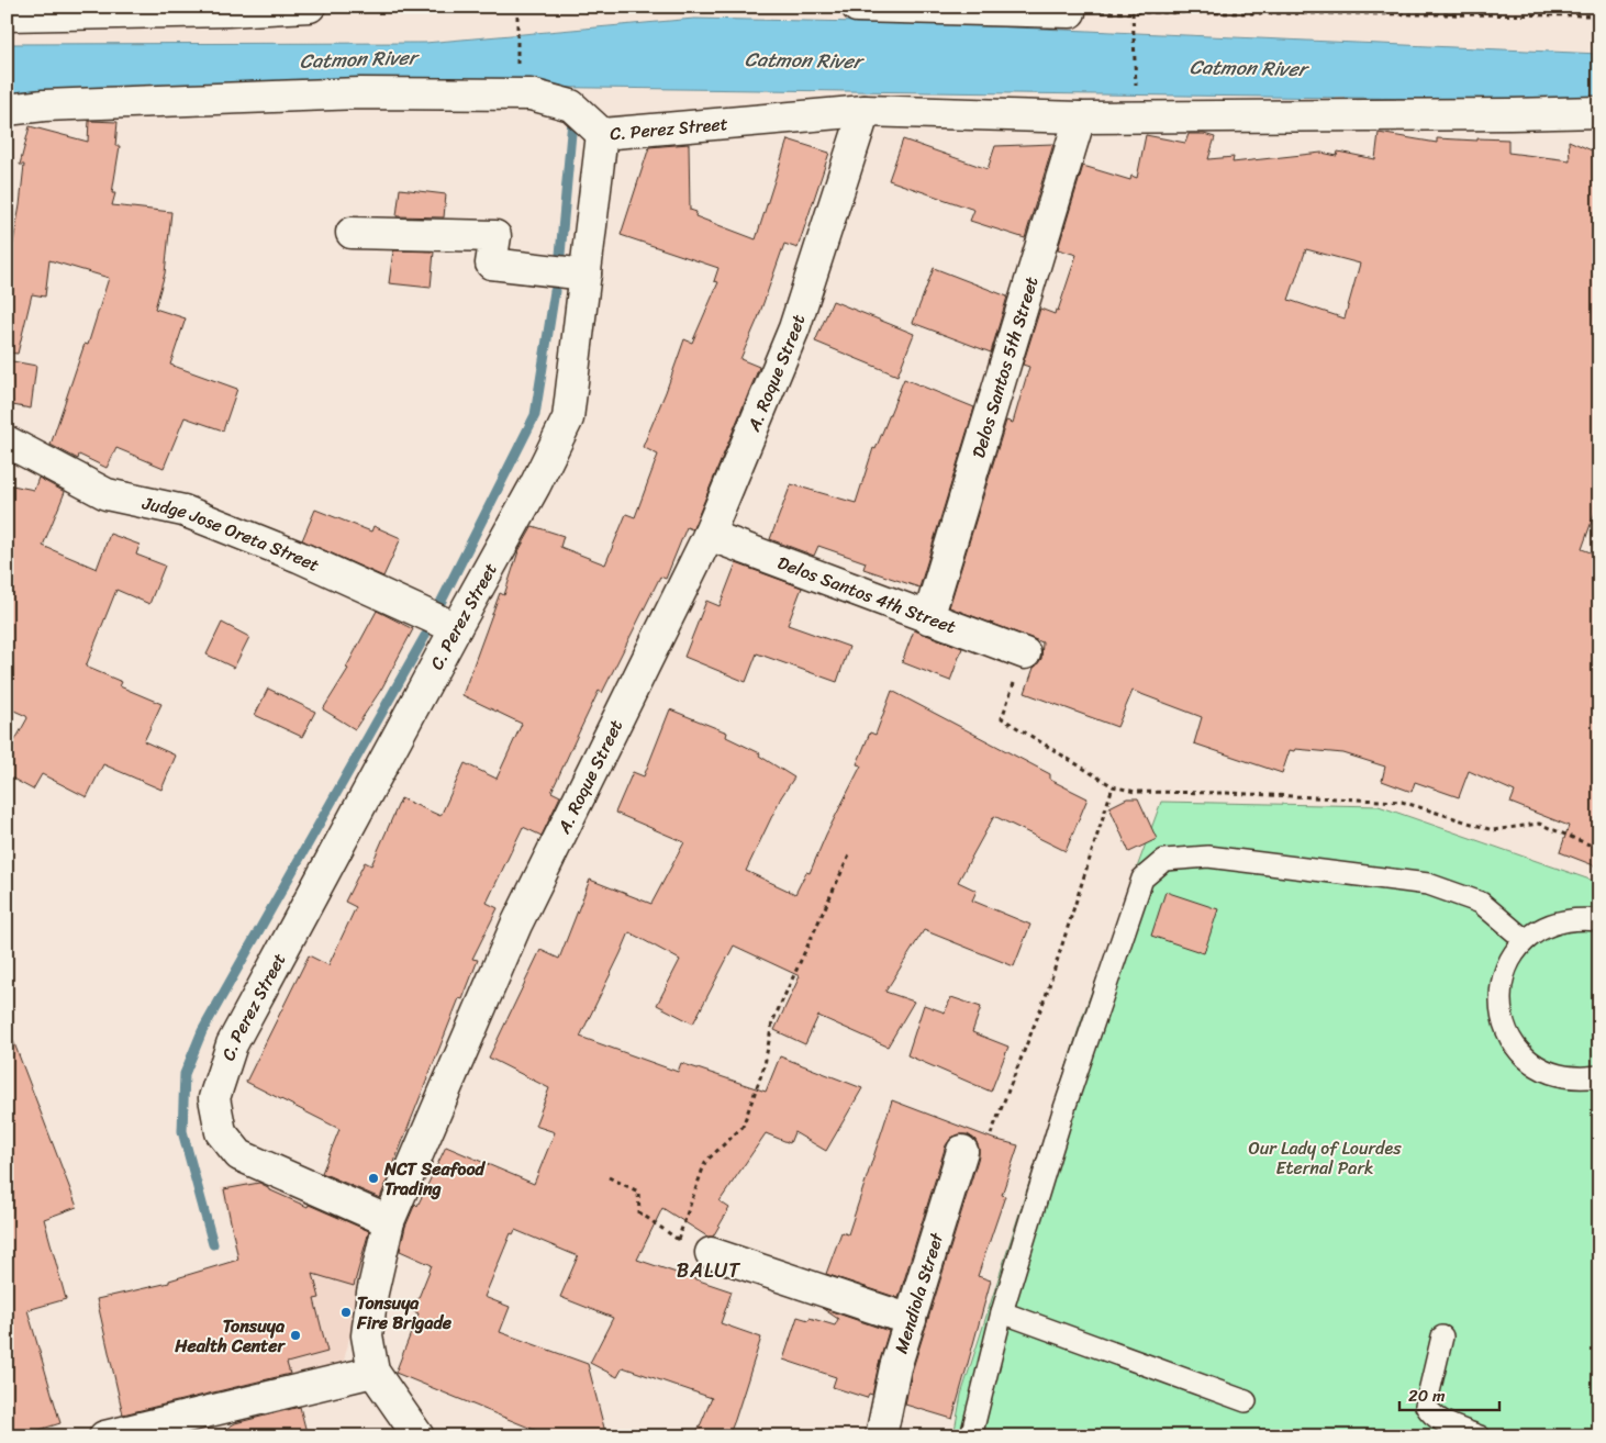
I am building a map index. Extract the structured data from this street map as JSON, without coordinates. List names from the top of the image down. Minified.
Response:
{"streets":{"street":["C. Perez Street","Delos Santos 5th Street","A. Roque Street","Judge Jose Oreta Street","Delos Santos 4th Street","Mendiola Street"]},"crossings":[["C. Perez Street","Delos Santos 5th Street"],["C. Perez Street","A. Roque Street"],["C. Perez Street","Judge Jose Oreta Street"],["Delos Santos 5th Street","Delos Santos 4th Street"],["A. Roque Street","Delos Santos 4th Street"]],"districts":["BALUT"],"water":["Catmon River"],"parks":["Our Lady of Lourdes Eternal Park"],"places":["NCT Seafood Trading","Tonsuya Fire Brigade","Tonsuya Health Center"],"scale_bar":"20 m"}
